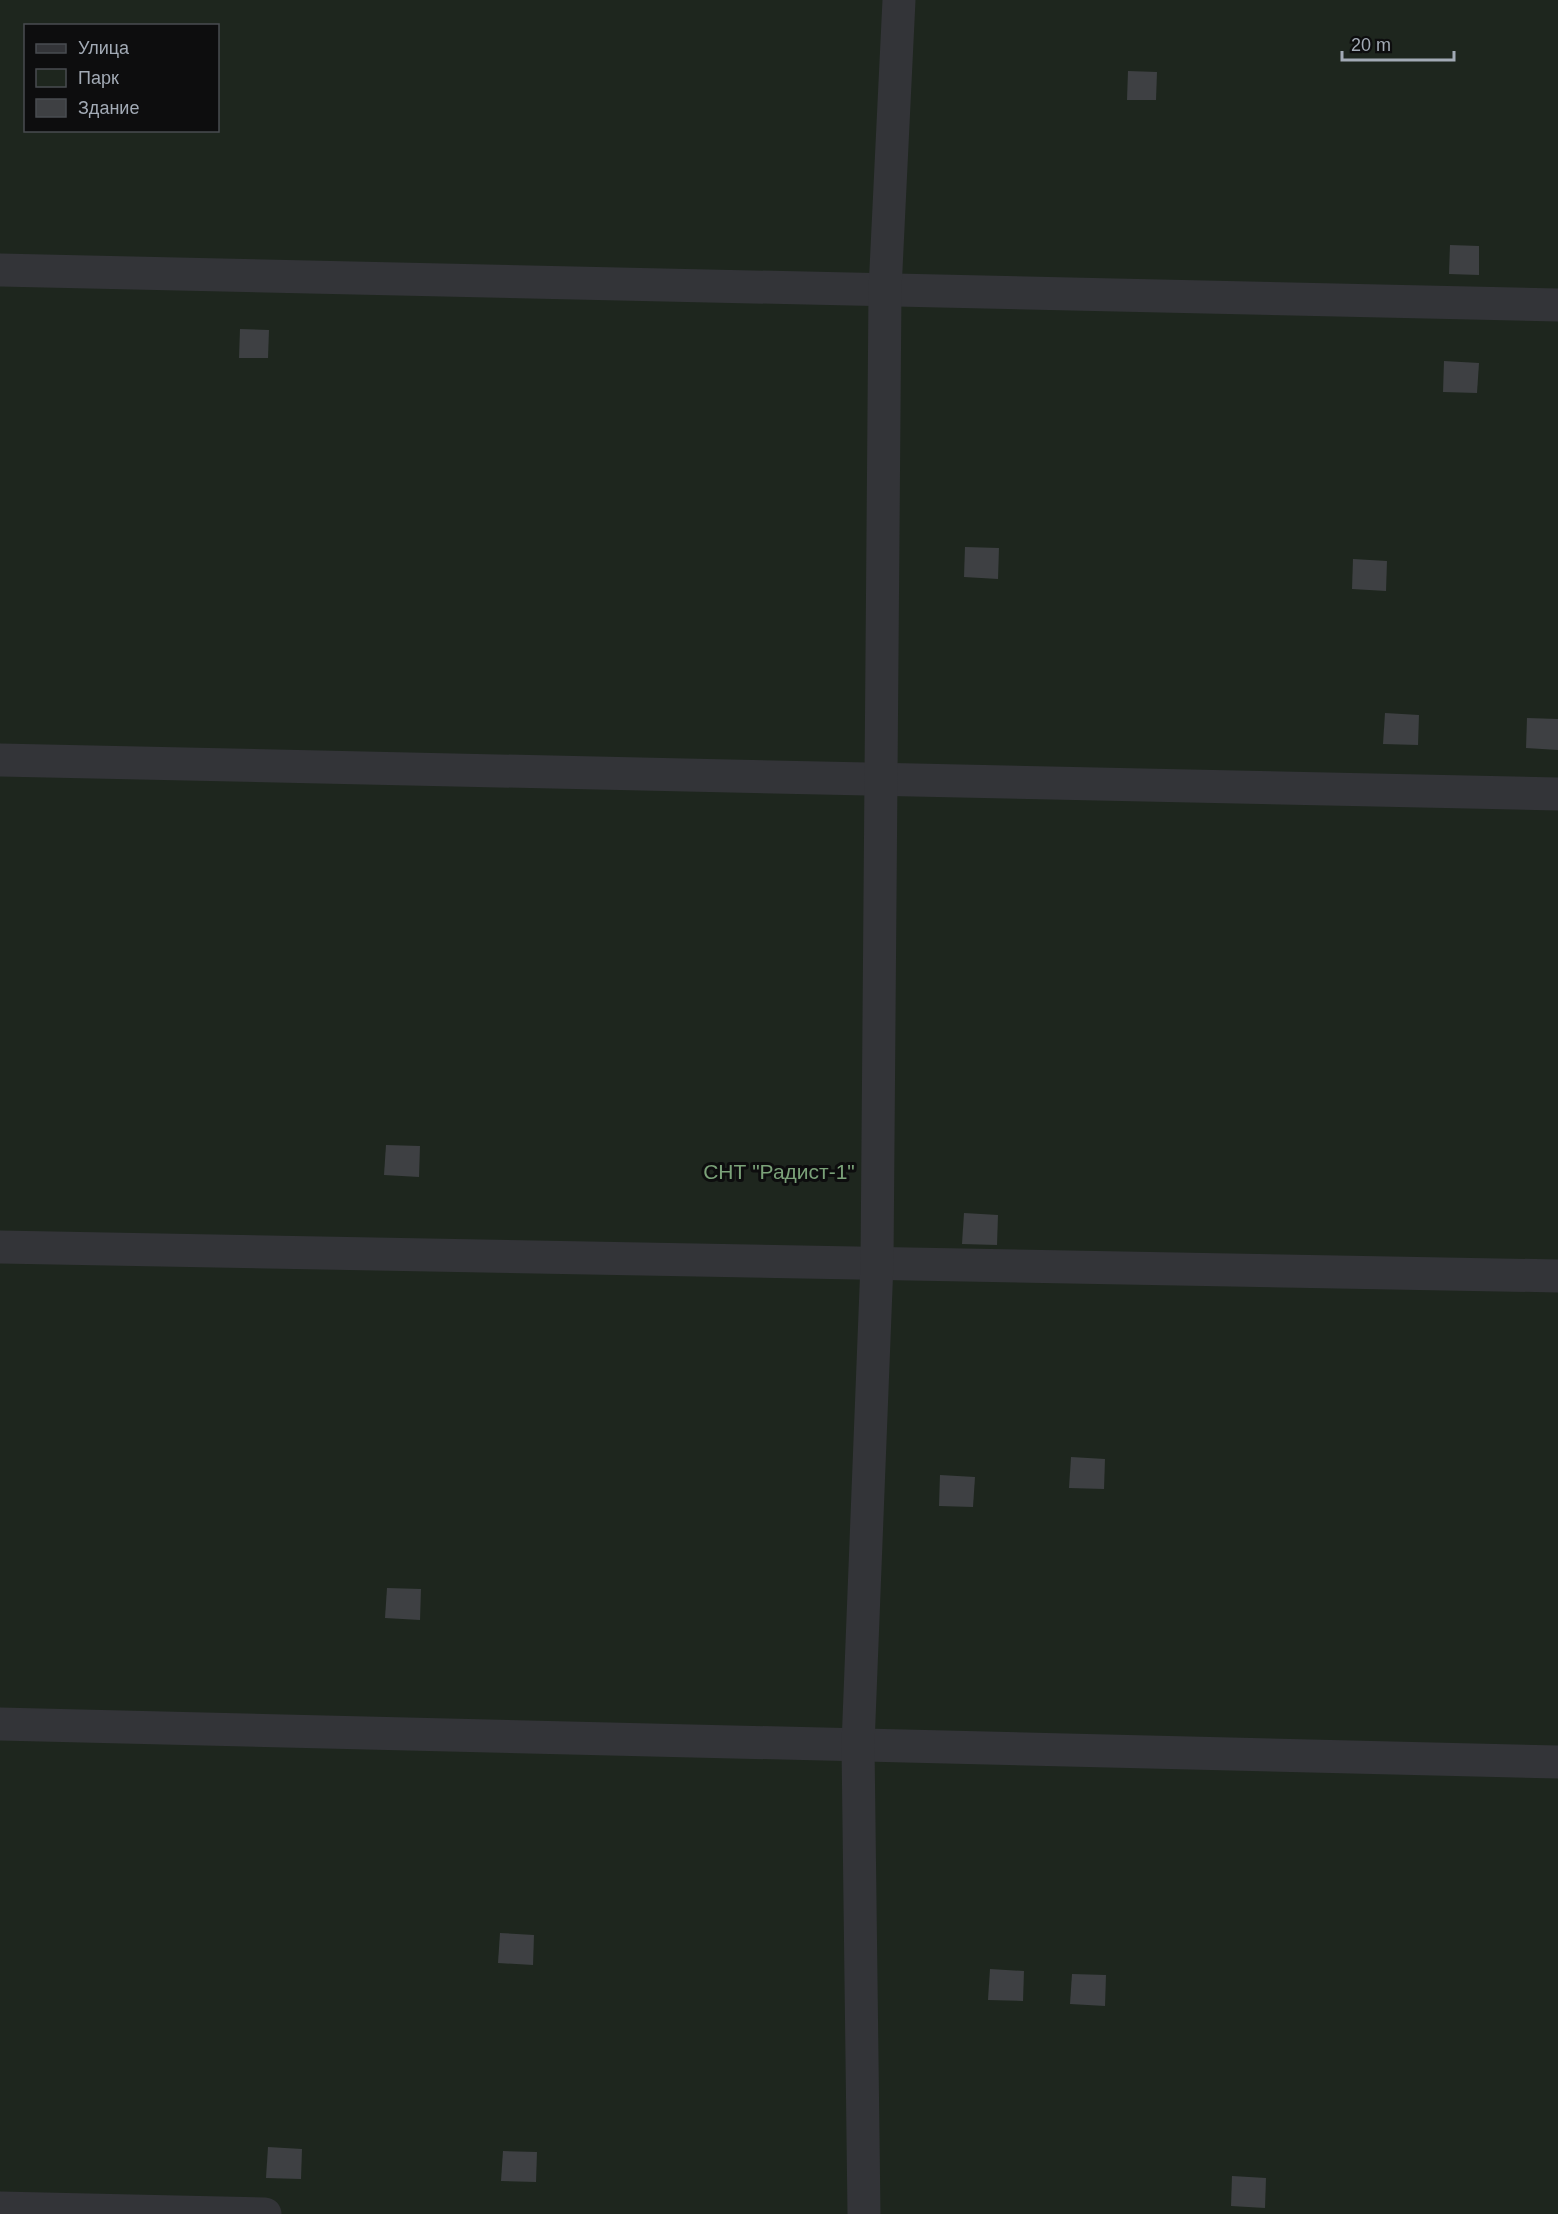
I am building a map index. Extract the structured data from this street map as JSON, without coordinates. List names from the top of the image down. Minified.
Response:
{"parks":["СНТ \"Радист-1\""],"legend":["Улица","Парк","Здание"],"scale_bar":"20 m"}
